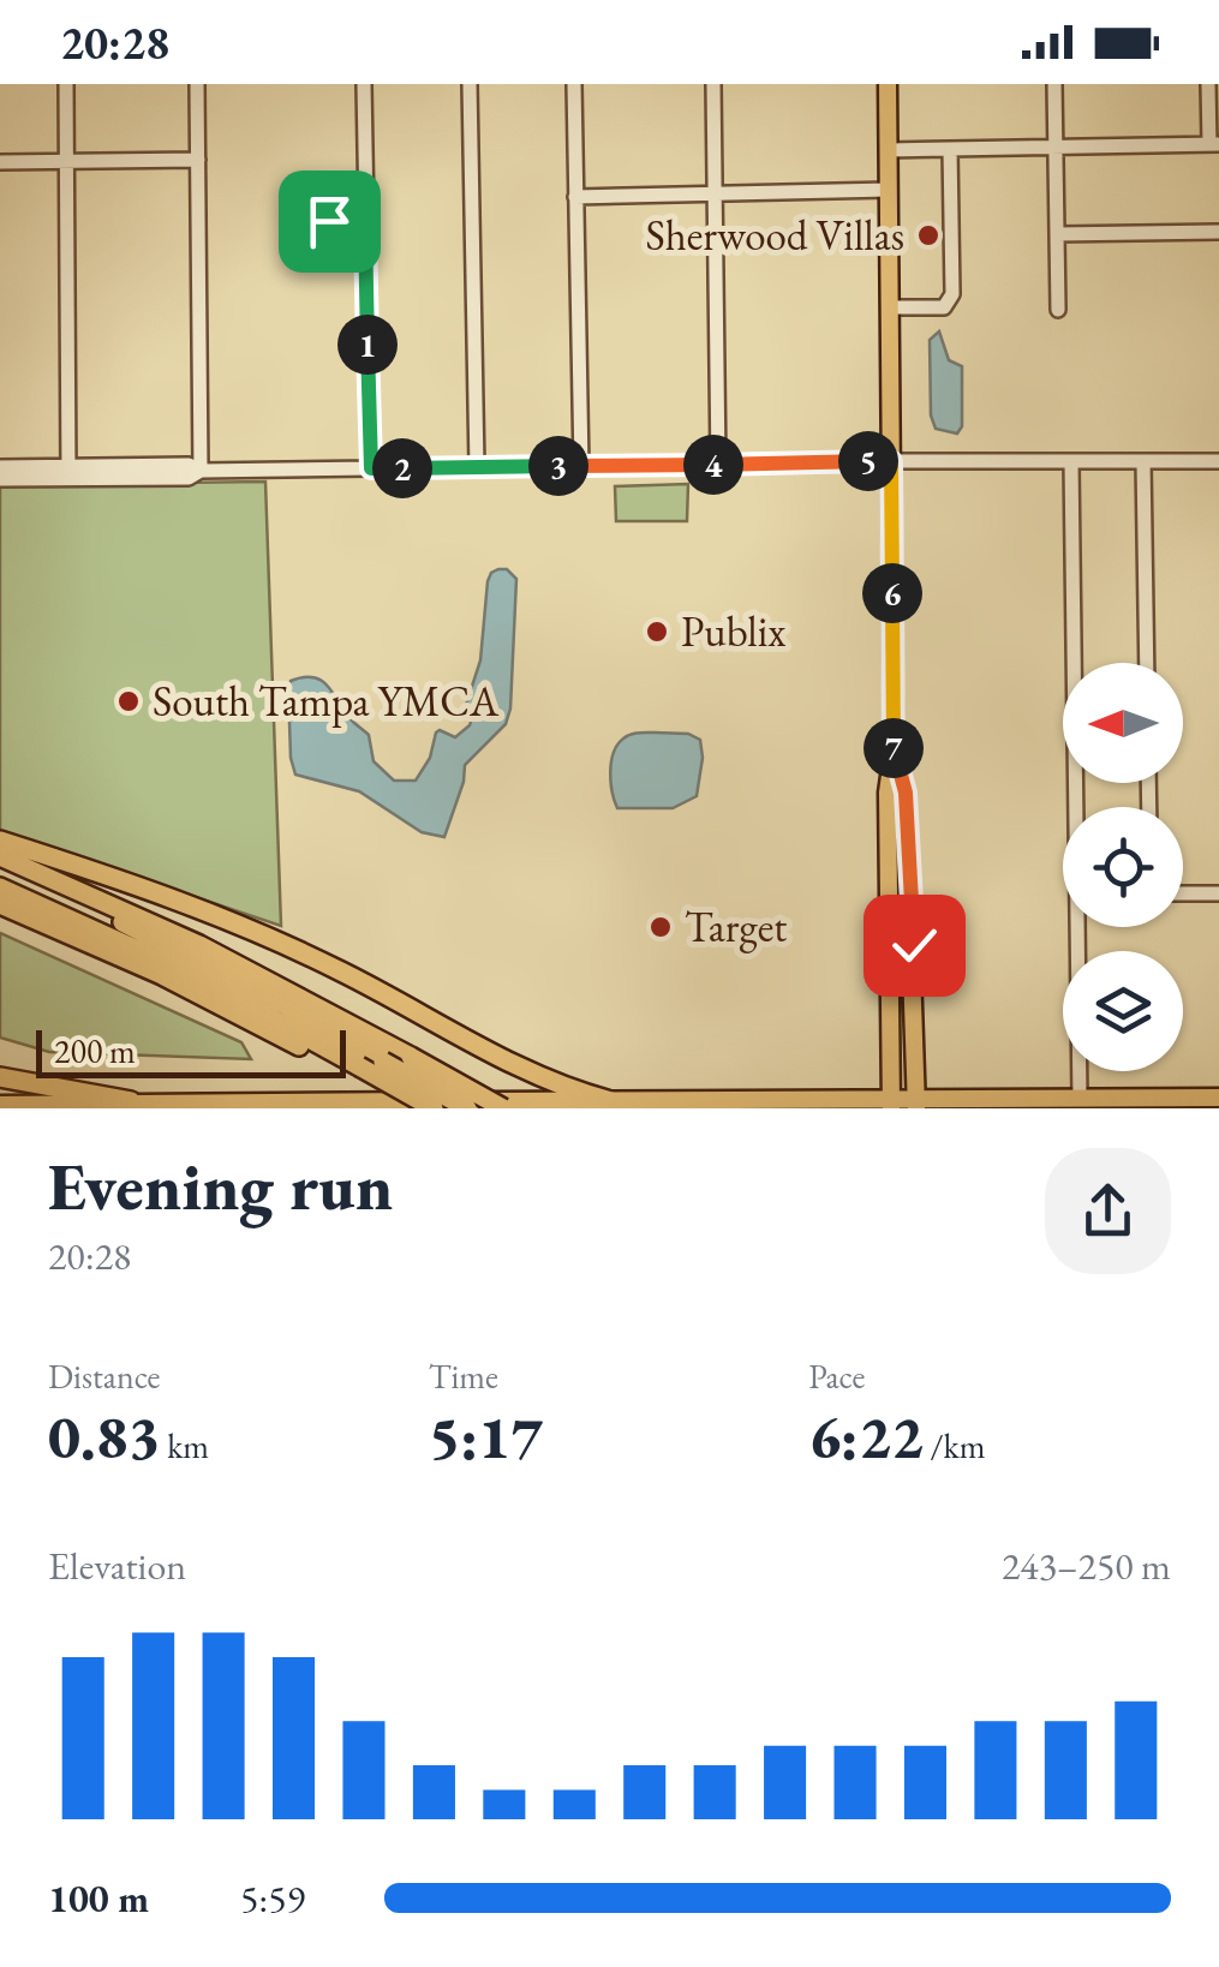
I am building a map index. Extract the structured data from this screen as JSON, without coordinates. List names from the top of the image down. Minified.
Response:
{"places":["Sherwood Villas","Publix","South Tampa YMCA","Target"],"scale_bar":"200 m","north":"left","page":{"status":"20:28","pins":["1","5","4","3","2","6","7"],"scale":"200 m","heading":["Evening run","20:28"],"stats":[["Distance","0.83 km"],["Time","5:17"],["Pace","6:22 /km"]],"chart":["Elevation","243–250 m"],"list":[{"name":"100 m","note":"5:59"}]}}
